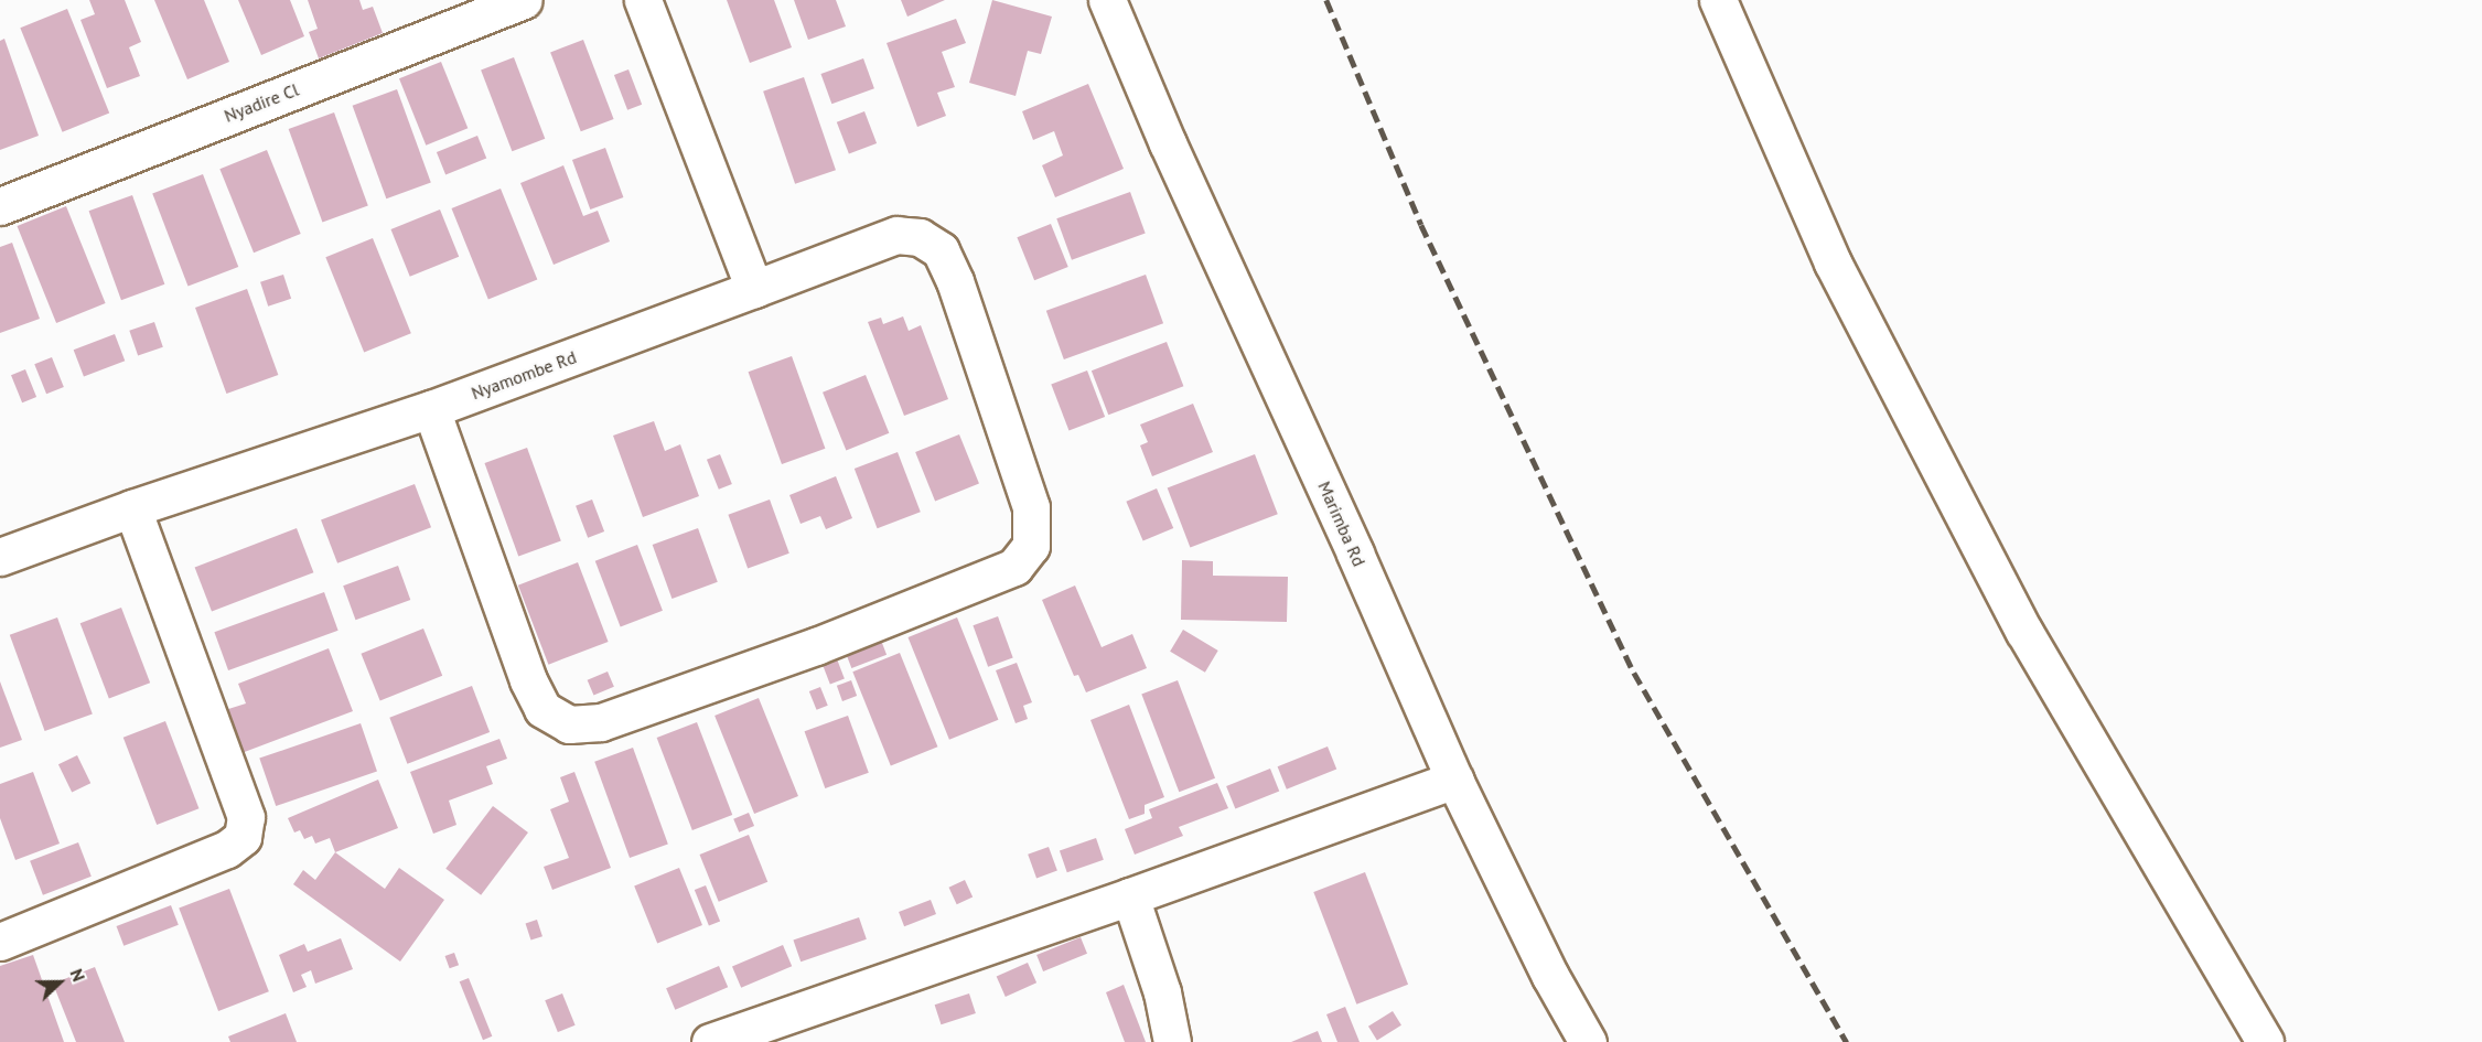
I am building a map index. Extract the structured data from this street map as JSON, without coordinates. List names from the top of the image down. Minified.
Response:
{"streets":{"street":["Nyadire Cl","Nyamombe Rd","Marimba Rd"]},"north":"right"}
